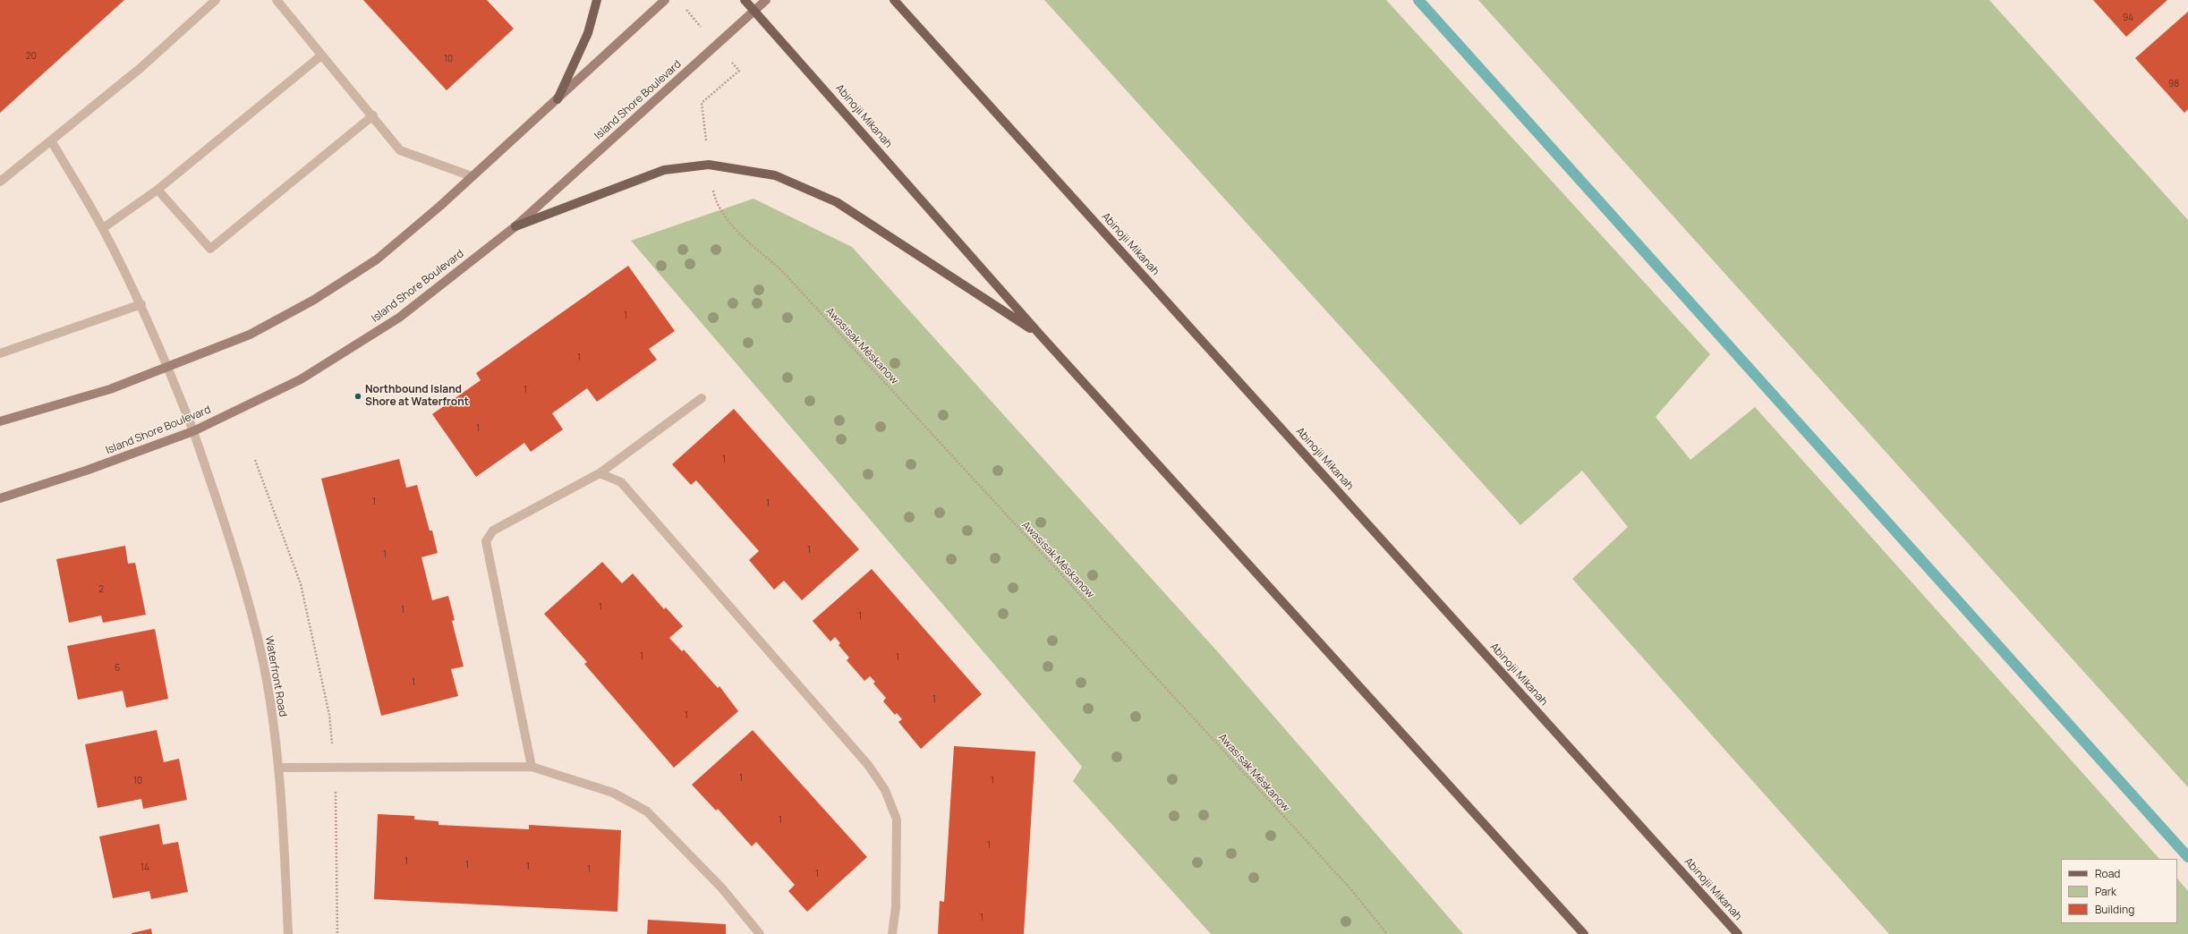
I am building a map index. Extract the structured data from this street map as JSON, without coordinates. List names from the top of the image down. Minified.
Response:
{"streets":{"main road":["Abinojii Mikanah"],"street":["Island Shore Boulevard","Waterfront Road"],"path":["Awasisak Mēskanow"]},"crossings":[["Island Shore Boulevard","Abinojii Mikanah"],["Island Shore Boulevard","Awasisak Mēskanow"],["Island Shore Boulevard","Waterfront Road"]],"places":["Northbound Island Shore at Waterfront"],"house_numbers":["94","20","10","98","1","1","1","1","1","1","1","1","1","2","1","1","1","1","1","6","1","1","1","1","10","1","1","1","1","1","1","14","1","1","1"],"legend":["Road","Park","Building"]}
